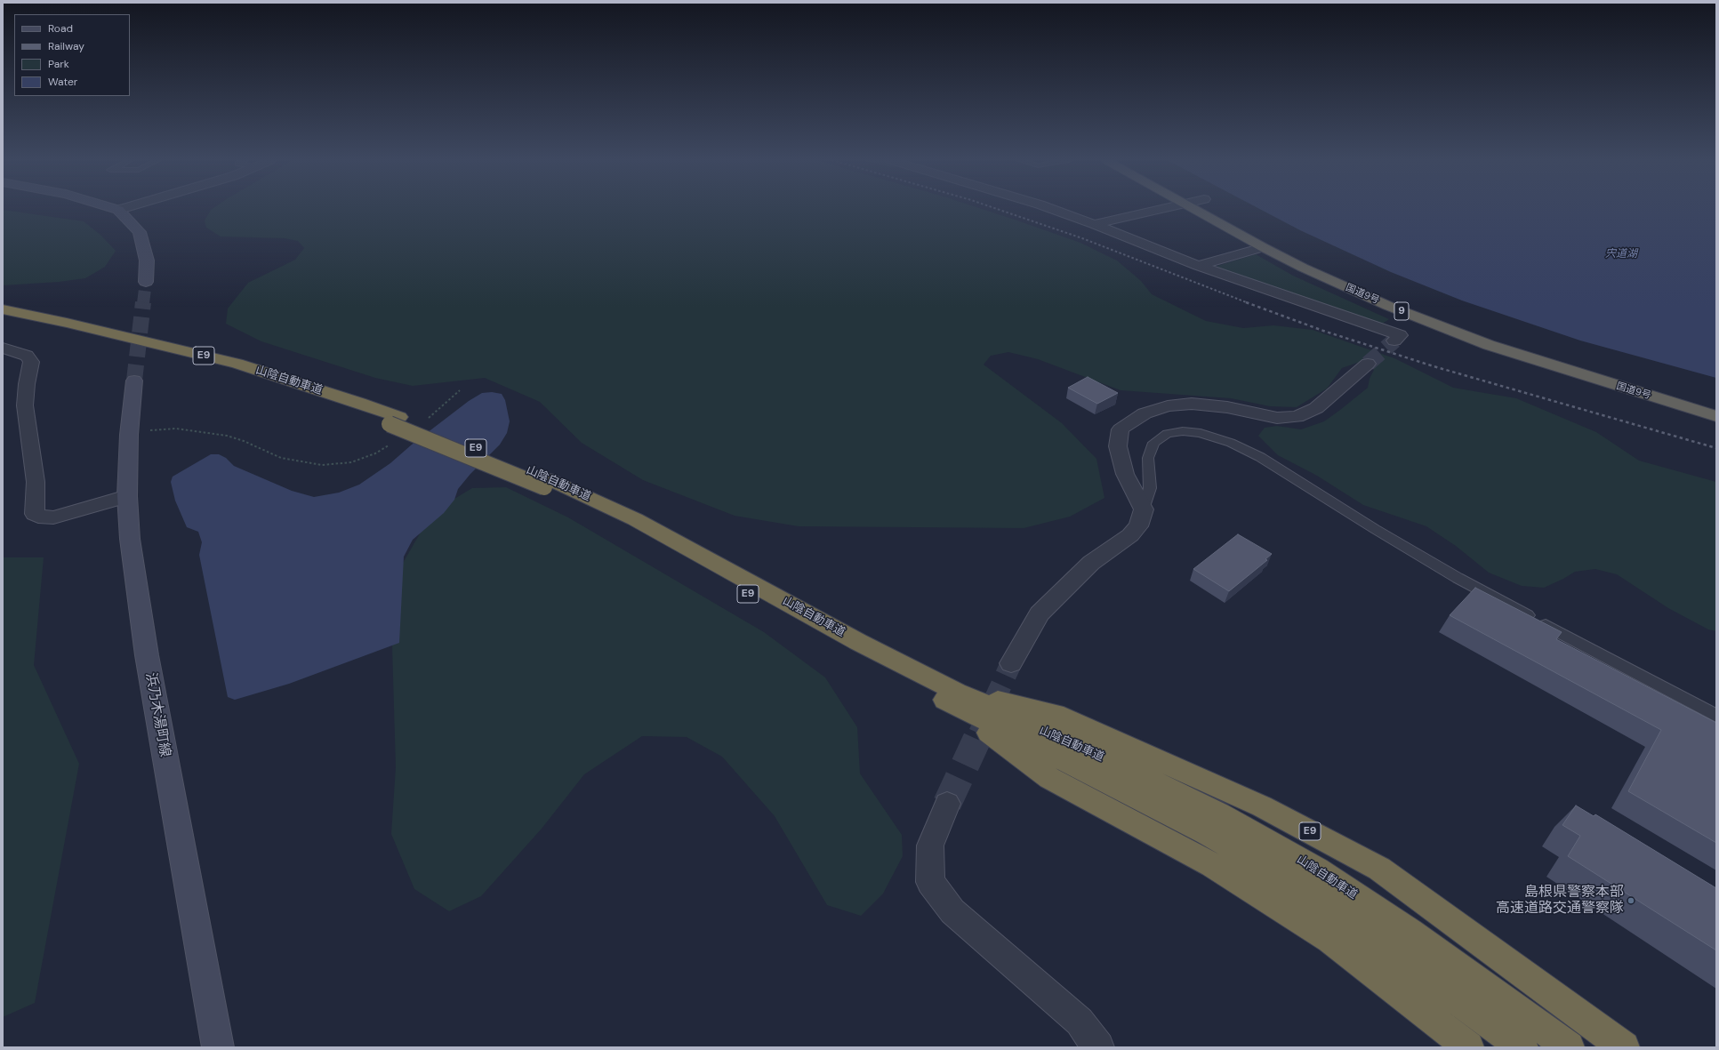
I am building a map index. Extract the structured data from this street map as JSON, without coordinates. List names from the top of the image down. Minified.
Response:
{"streets":{"highway":["国道9号","9","E9","山陰自動車道"],"main road":["浜乃木湯町線"]},"crossings":[["E9","山陰自動車道"]],"water":["宍道湖"],"places":["島根県警察本部 高速道路交通警察隊"],"legend":["Road","Railway","Park","Water"]}
